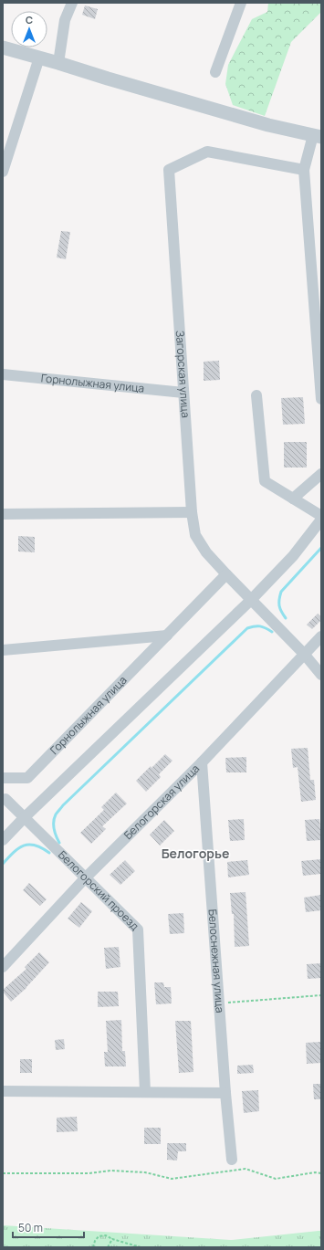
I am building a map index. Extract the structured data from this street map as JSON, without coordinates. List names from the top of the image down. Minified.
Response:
{"streets":{"street":["Загорская улица","Горнолыжная улица","Белогорская улица","Белогорский проезд","Белоснежная улица"]},"crossings":[["Загорская улица","Горнолыжная улица"],["Загорская улица","Белогорская улица"],["Белогорская улица","Белогорский проезд"],["Белогорская улица","Белоснежная улица"]],"districts":["Белогорье"],"scale_bar":"50 m","north":"top"}
